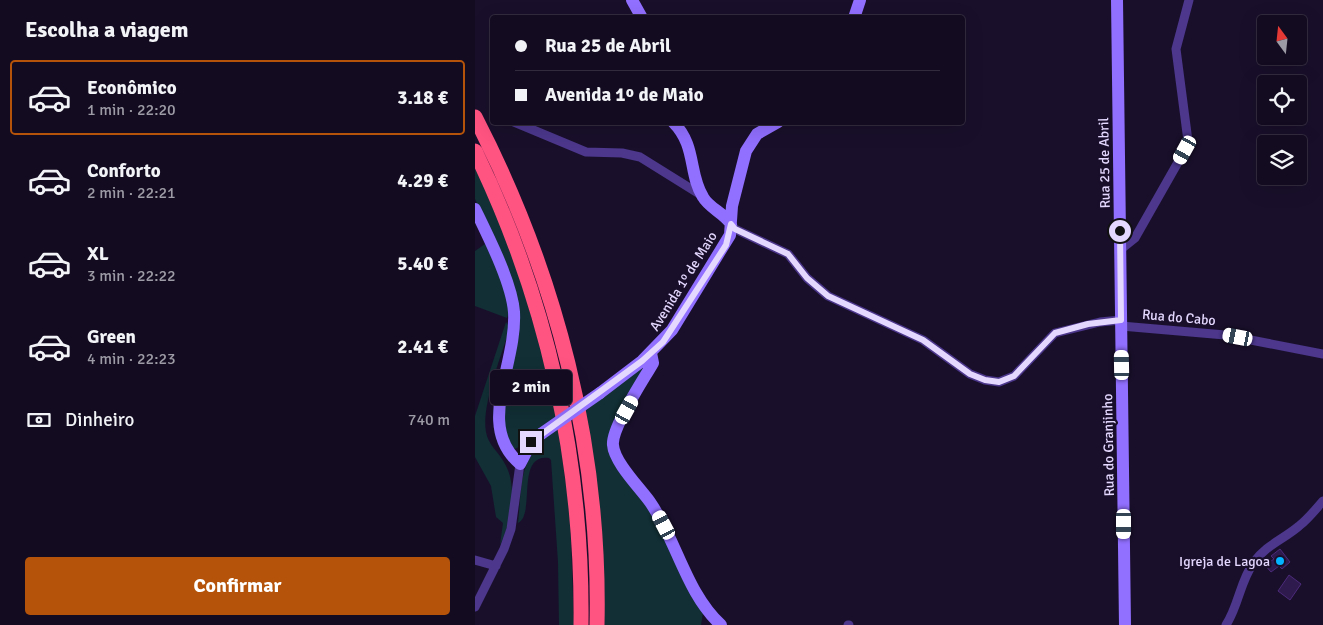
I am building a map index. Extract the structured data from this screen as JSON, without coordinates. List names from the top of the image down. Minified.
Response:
{"streets":{"street":["Rua 25 de Abril","Avenida 1º de Maio","Rua do Cabo","Rua do Granjinho"]},"crossings":[["Rua 25 de Abril","Rua do Cabo"],["Rua 25 de Abril","Rua do Granjinho"],["Avenida 1º de Maio","Rua do Cabo"],["Rua do Cabo","Rua do Granjinho"]],"places":["Igreja de Lagoa"],"north":"top","page":{"heading":"Escolha a viagem","banner":["Rua 25 de Abril","Avenida 1º de Maio"],"list":[{"name":"Econômico","note":"1 min · 22:20","value":"3.18 €"},{"name":"Conforto","note":"2 min · 22:21","value":"4.29 €"},{"name":"XL","note":"3 min · 22:22","value":"5.40 €"},{"name":"Green","note":"4 min · 22:23","value":"2.41 €"}],"bubble":"2 min","pay":["Dinheiro","740 m"],"buttons":"Confirmar"}}
